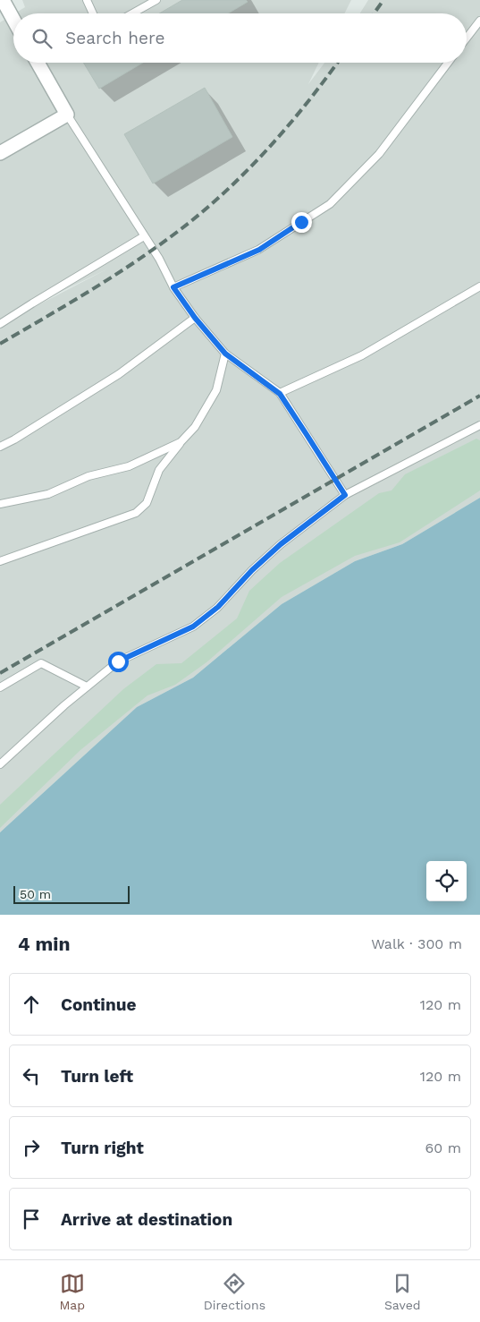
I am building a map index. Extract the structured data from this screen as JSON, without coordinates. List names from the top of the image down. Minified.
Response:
{"scale_bar":"50 m","page":{"search":"Search here","scale":"50 m","heading":["4 min","Walk · 300 m"],"list":[["Continue","120 m"],["Turn left","120 m"],["Turn right","60 m"],"Arrive at destination"],"nav":["Map","Directions","Saved"]}}
